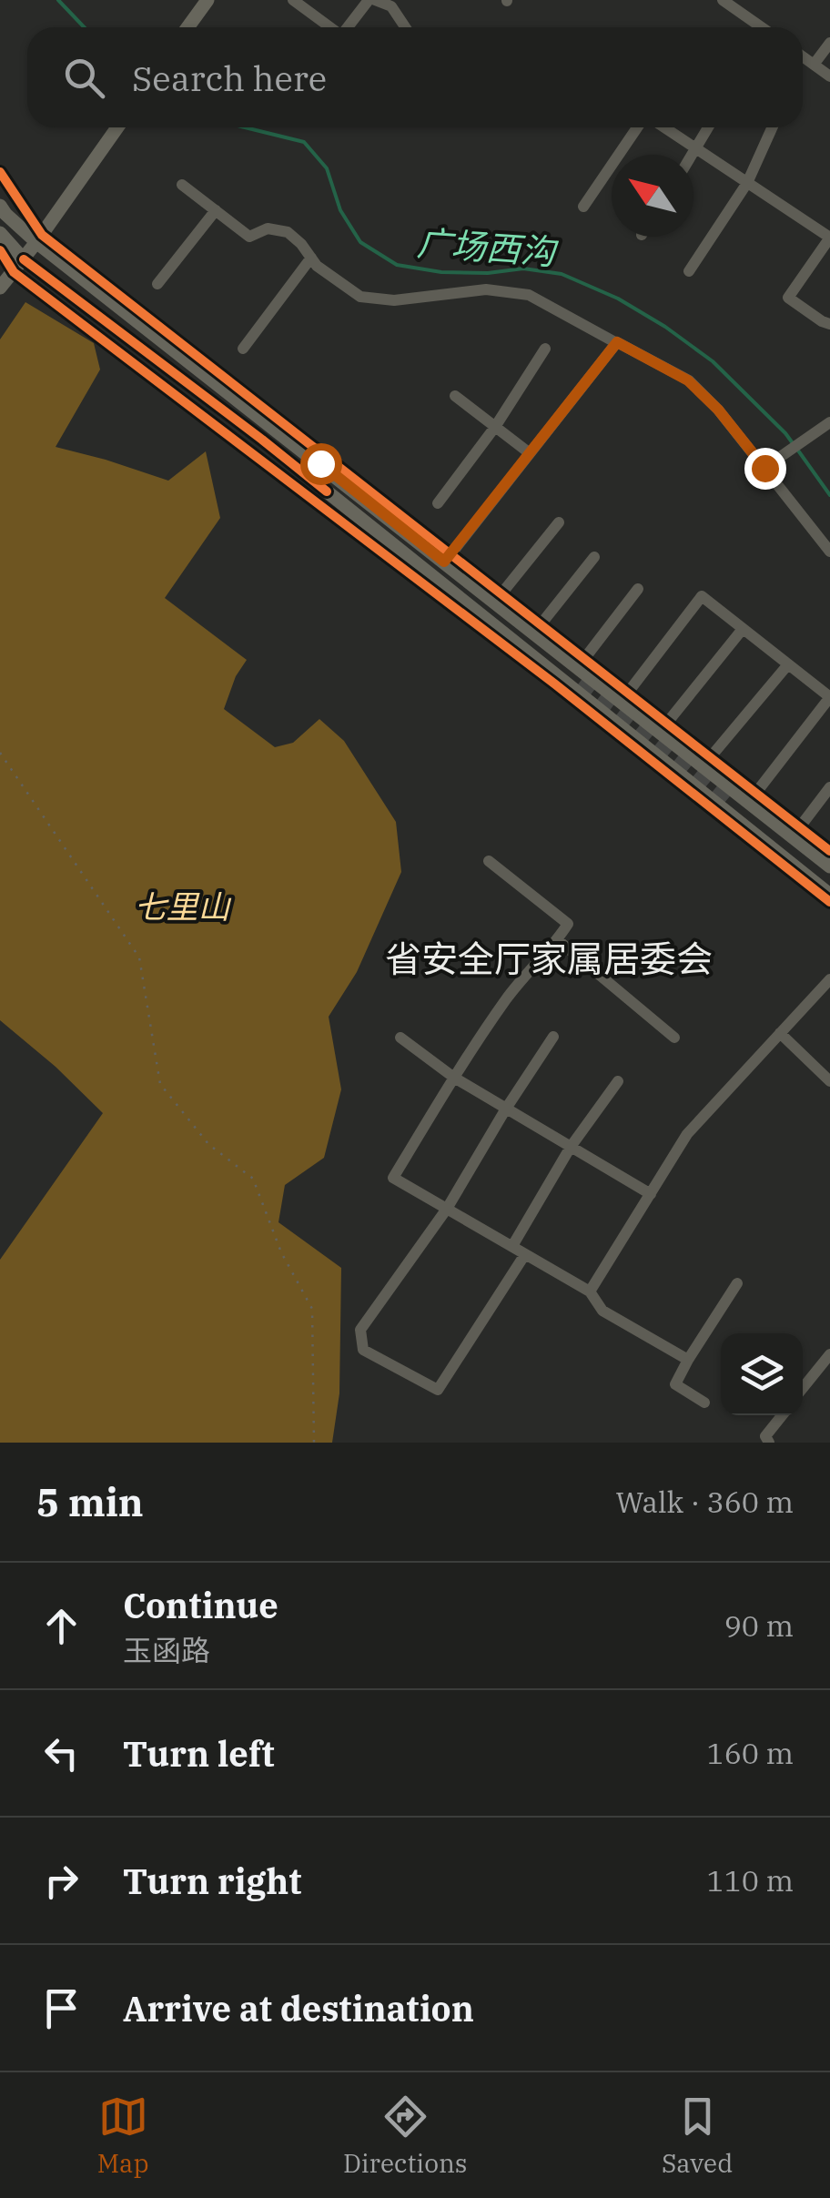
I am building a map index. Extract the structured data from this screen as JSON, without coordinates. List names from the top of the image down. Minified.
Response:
{"districts":["省安全厅家属居委会"],"water":["广场西沟"],"parks":["七里山"],"north":"top left","page":{"search":"Search here","heading":["5 min","Walk · 360 m"],"list":[["Continue","玉函路","90 m"],["Turn left","160 m"],["Turn right","110 m"],"Arrive at destination"],"nav":["Map","Directions","Saved"]}}
